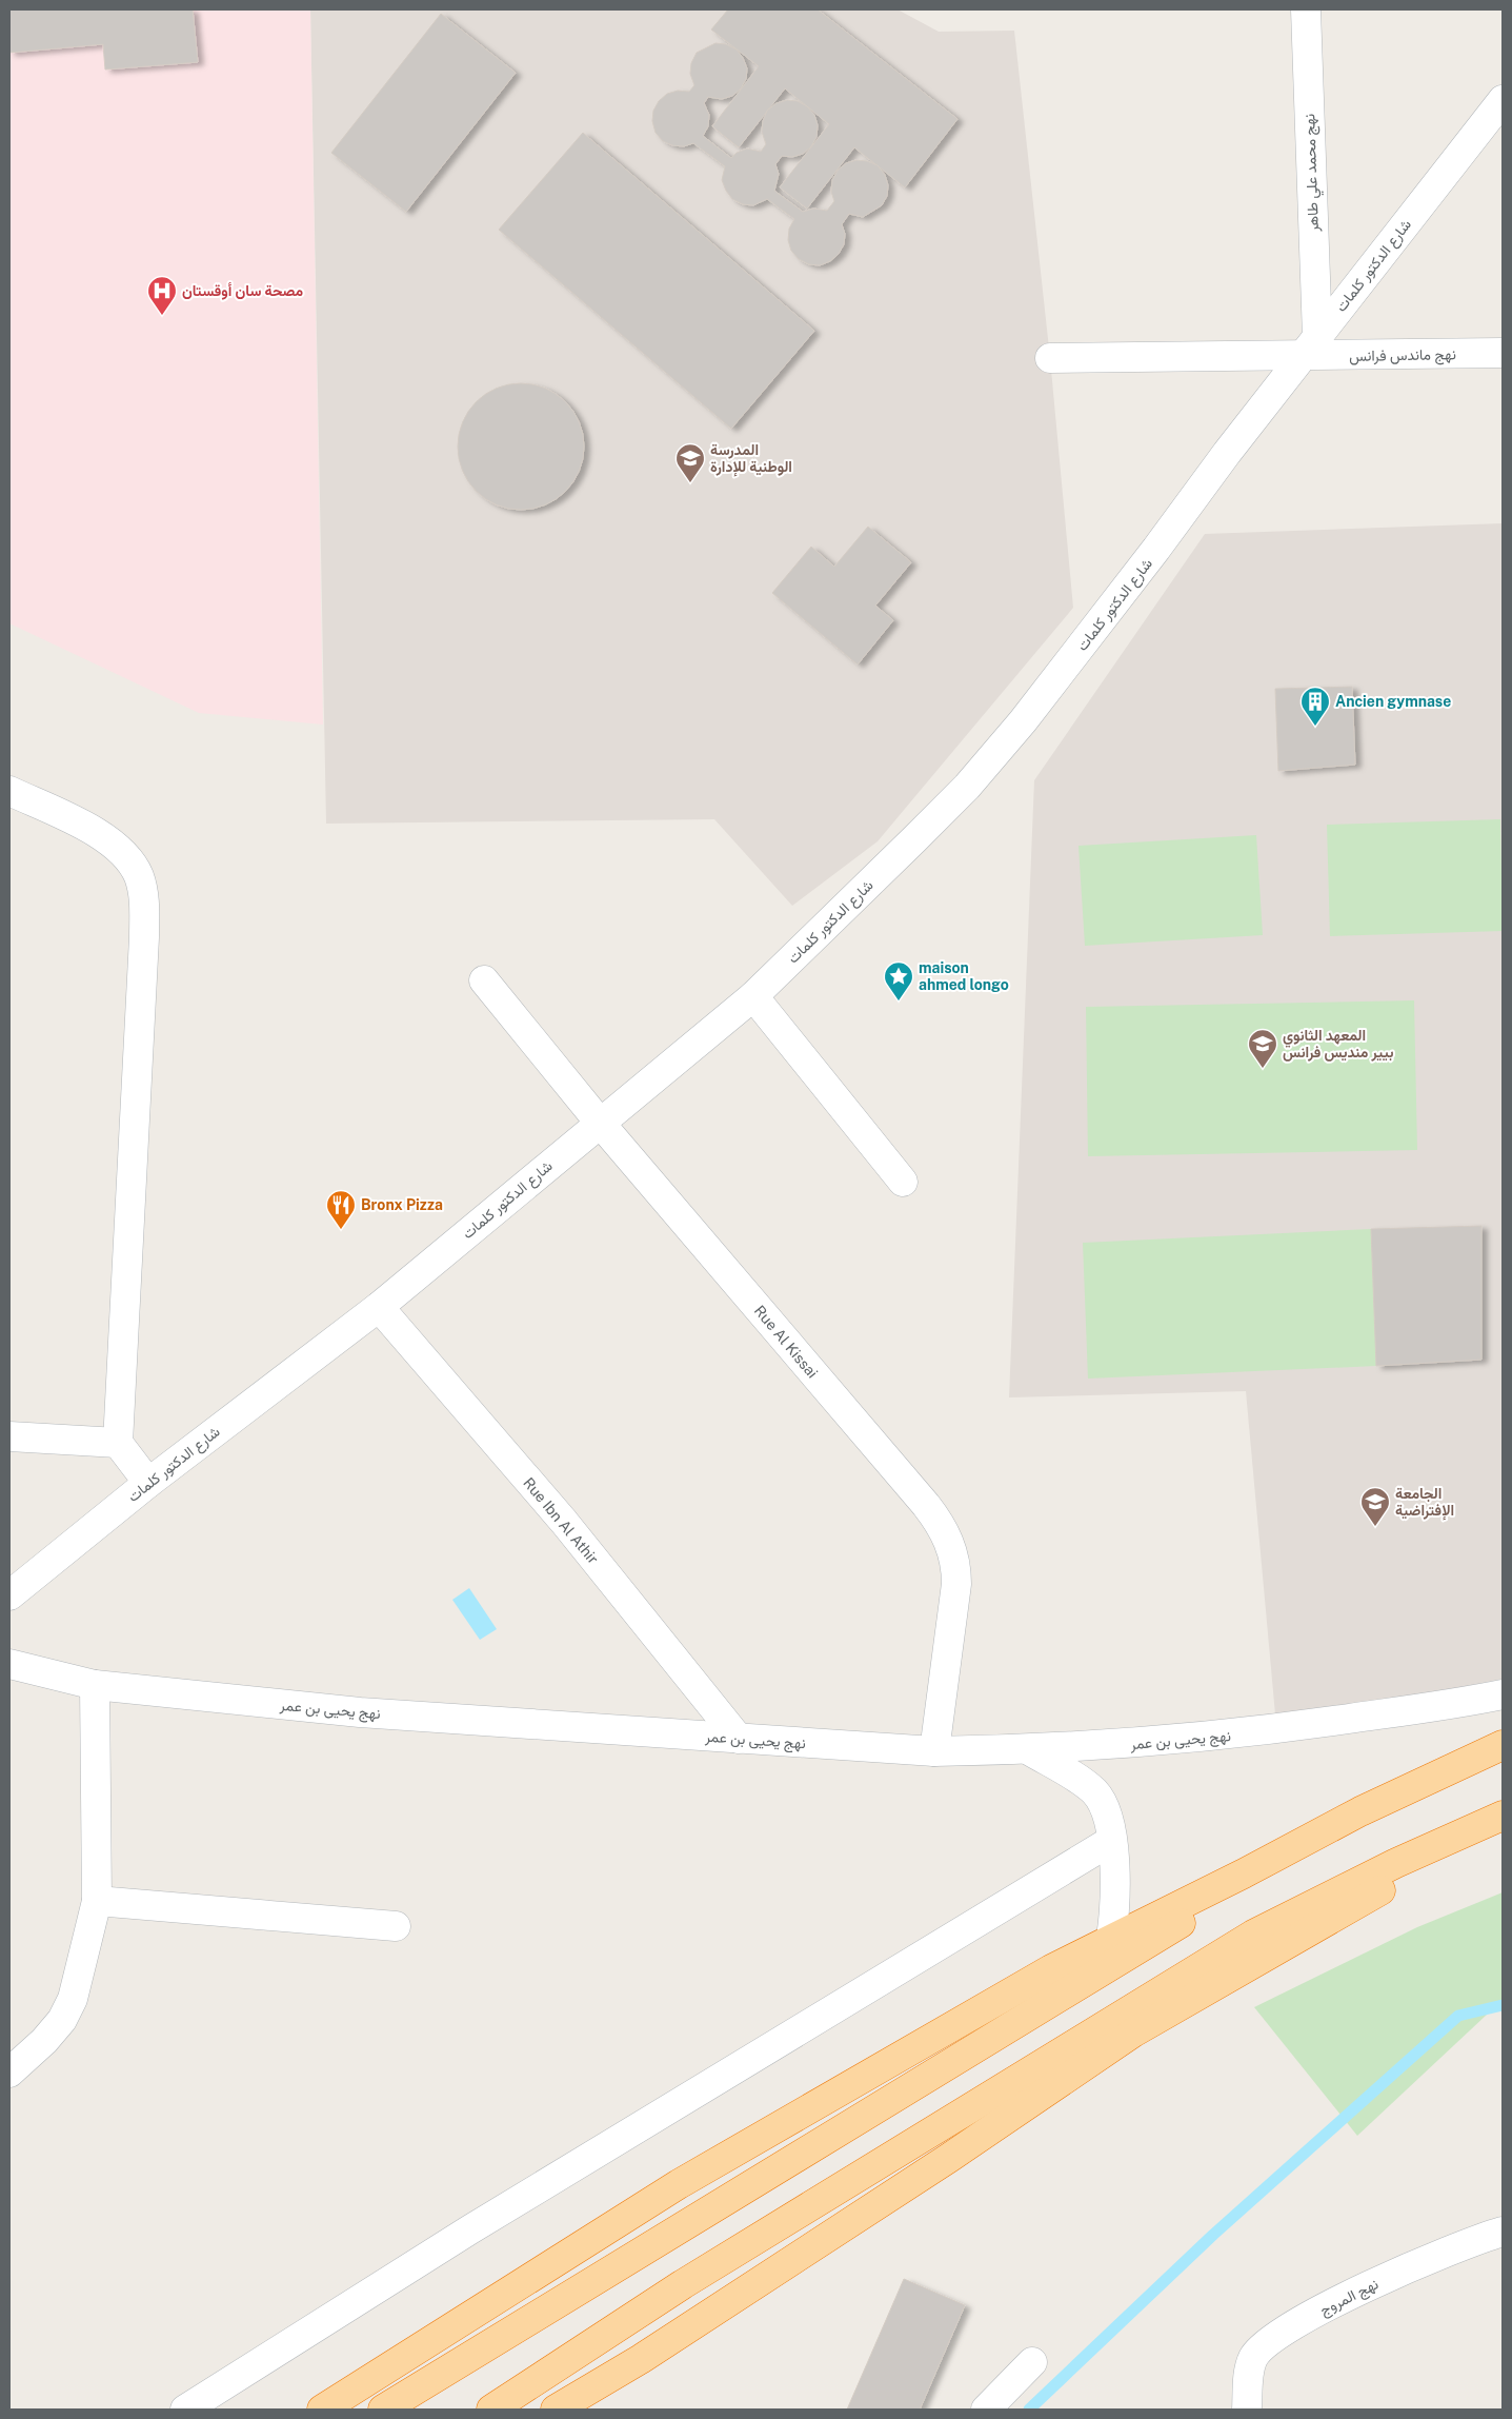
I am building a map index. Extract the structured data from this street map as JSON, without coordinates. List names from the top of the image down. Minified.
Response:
{"streets":{"street":["نهج محمد علي طاهر","شارع الدكتور كلمات","نهج ماندس فرانس","Rue Al Kissai","Rue Ibn Al Athir","نهج يحيى بن عمر","نهج المروج"]},"crossings":[["نهج محمد علي طاهر","شارع الدكتور كلمات"],["نهج محمد علي طاهر","نهج ماندس فرانس"],["شارع الدكتور كلمات","نهج ماندس فرانس"],["شارع الدكتور كلمات","Rue Al Kissai"],["شارع الدكتور كلمات","Rue Ibn Al Athir"],["Rue Al Kissai","نهج يحيى بن عمر"],["Rue Ibn Al Athir","نهج يحيى بن عمر"]],"places":{"hospital":["مصحة سان أوقستان"],"school or university":["المدرسة الوطنية للإدارة","المعهد الثانوي بيير منديس فرانس","الجامعة الإفتراضية"],"building":["Ancien gymnase"],"place":["maison ahmed longo"],"restaurant":["Bronx Pizza"]}}
